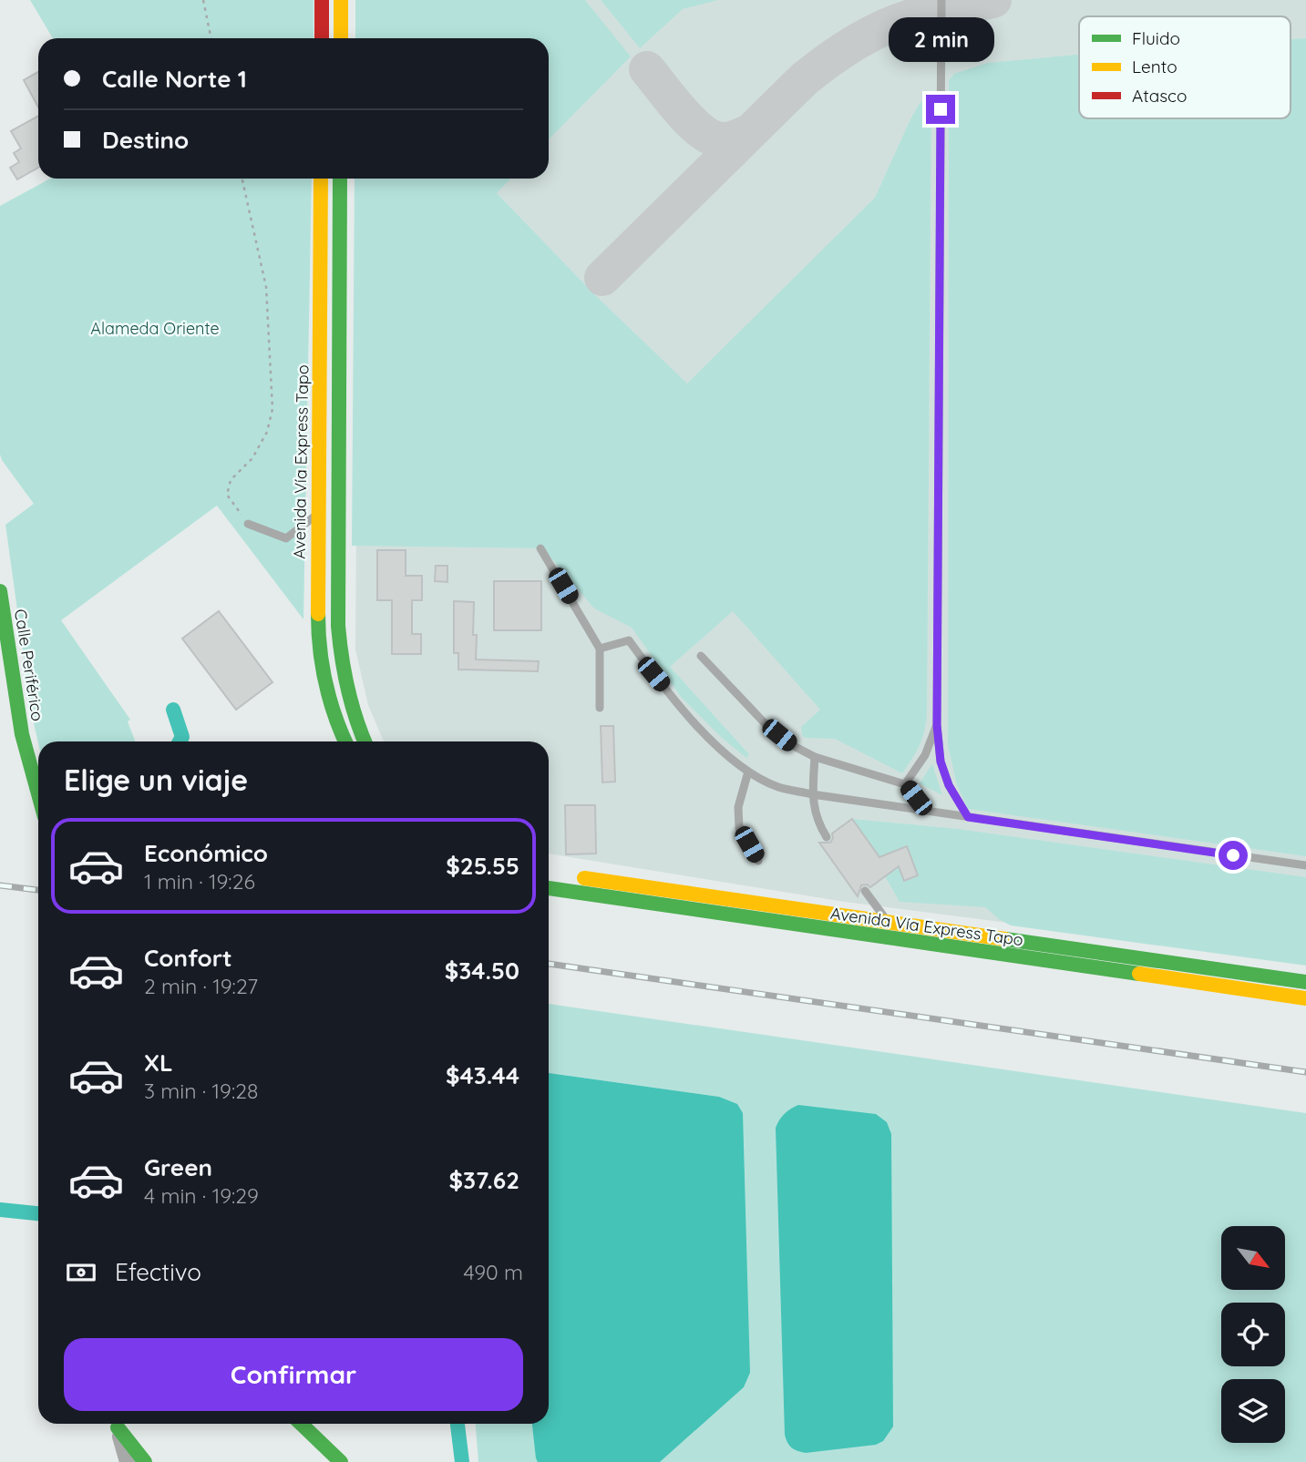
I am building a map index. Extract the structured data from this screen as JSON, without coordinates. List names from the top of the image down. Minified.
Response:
{"streets":{"main road":["Avenida Vía Express Tapo","Calle Periférico"]},"parks":["Alameda Oriente"],"legend":["Fluido","Lento","Atasco"],"north":"bottom right","page":{"bubble":"2 min","banner":["Calle Norte 1","Destino"],"heading":"Elige un viaje","list":[{"name":"Económico","note":"1 min · 19:26","value":"$25.55"},{"name":"Confort","note":"2 min · 19:27","value":"$34.50"},{"name":"XL","note":"3 min · 19:28","value":"$43.44"},{"name":"Green","note":"4 min · 19:29","value":"$37.62"}],"pay":["Efectivo","490 m"],"buttons":"Confirmar"}}
